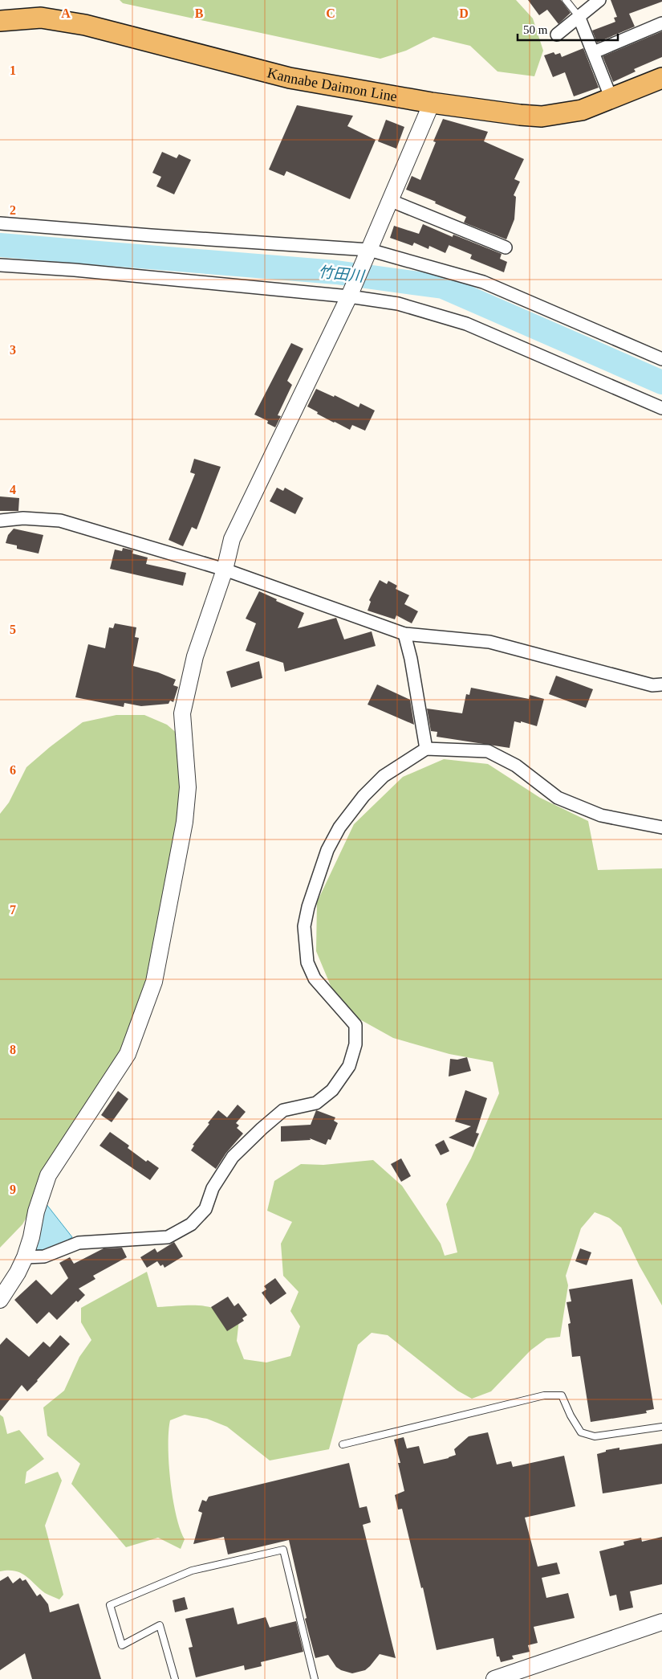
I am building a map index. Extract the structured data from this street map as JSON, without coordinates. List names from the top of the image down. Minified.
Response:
{"streets":{"main road":["Kannabe Daimon Line"]},"water":["竹田川"],"scale_bar":"50 m","grid":{"columns":["A","B","C","D"],"rows":["1","2","3","4","5","6","7","8","9"]}}
